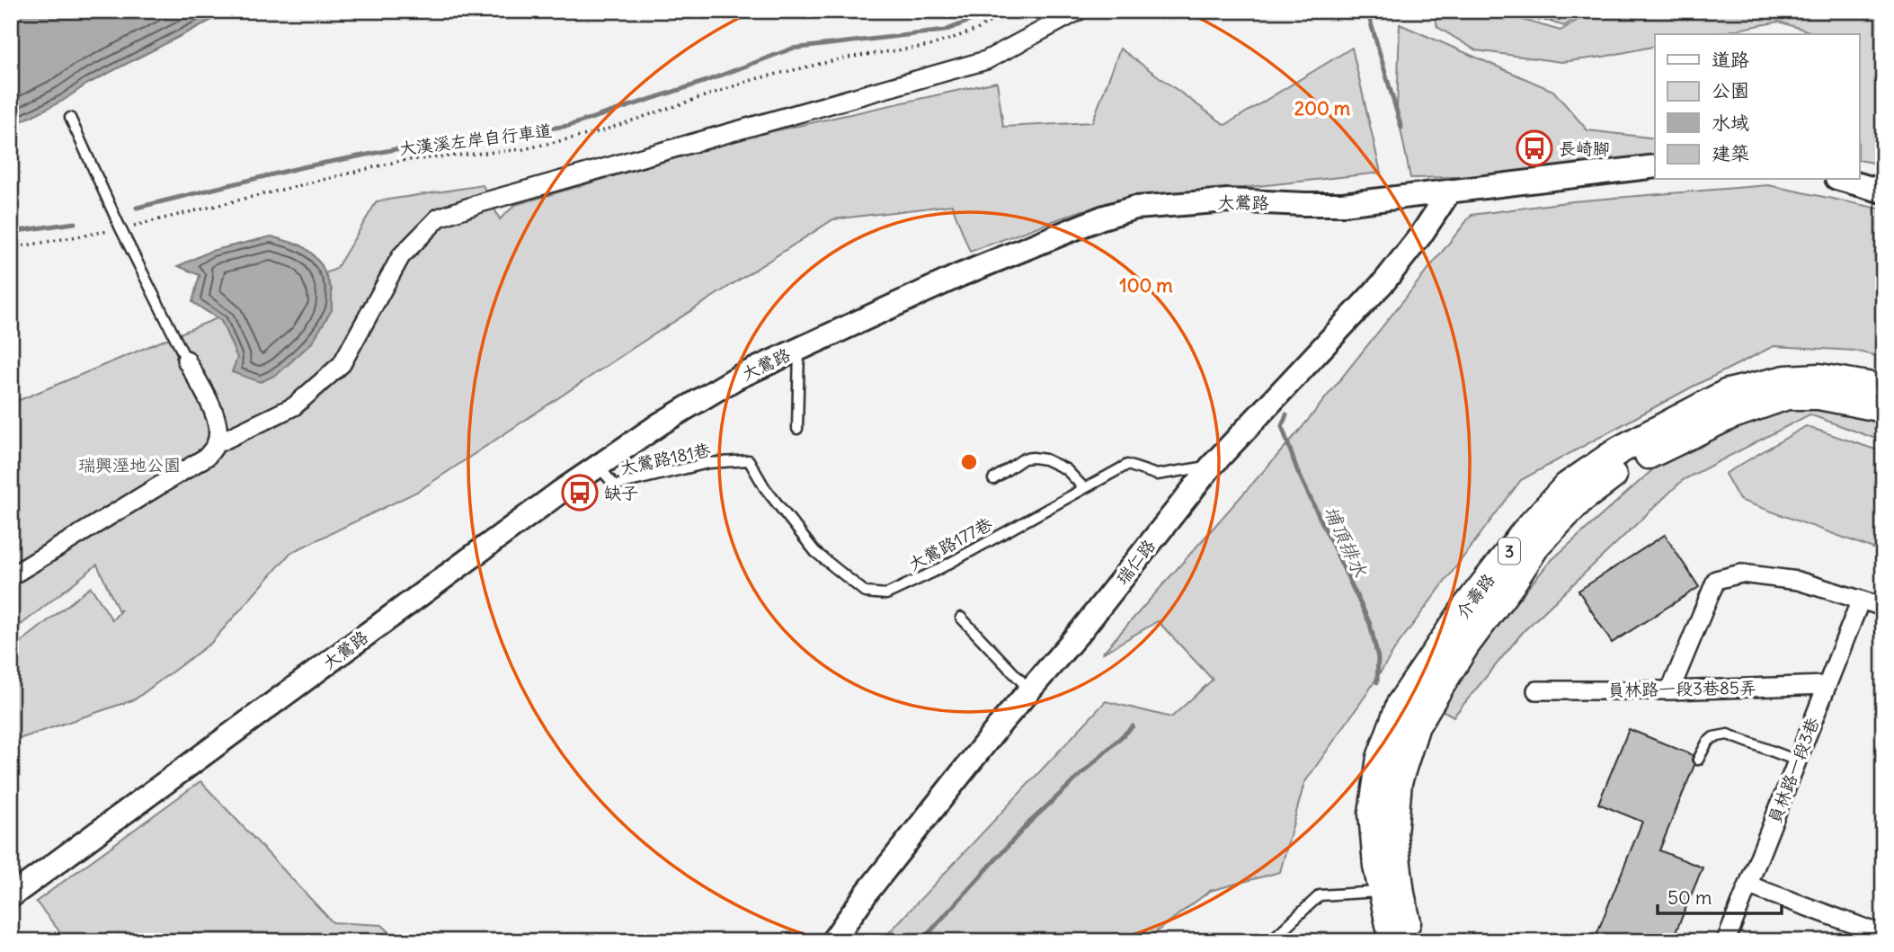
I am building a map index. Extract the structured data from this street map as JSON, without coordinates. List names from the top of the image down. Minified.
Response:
{"streets":{"main road":["3","介壽路"],"street":["大鶯路","瑞仁路","員林路一段3巷85弄","員林路一段3巷"],"lane":["大鶯路181巷","大鶯路177巷"],"path":["大漢溪左岸自行車道"]},"crossings":[["大鶯路","大鶯路181巷"],["大鶯路","瑞仁路"],["大鶯路181巷","大鶯路177巷"],["大鶯路177巷","瑞仁路"],["員林路一段3巷85弄","員林路一段3巷"]],"water":["埔頂排水"],"parks":["瑞興溼地公園"],"places":{"bus stop":["長崎腳","缺子"]},"legend":["道路","公園","水域","建築"],"scale_bar":"50 m","rings":["200 m","100 m"]}
